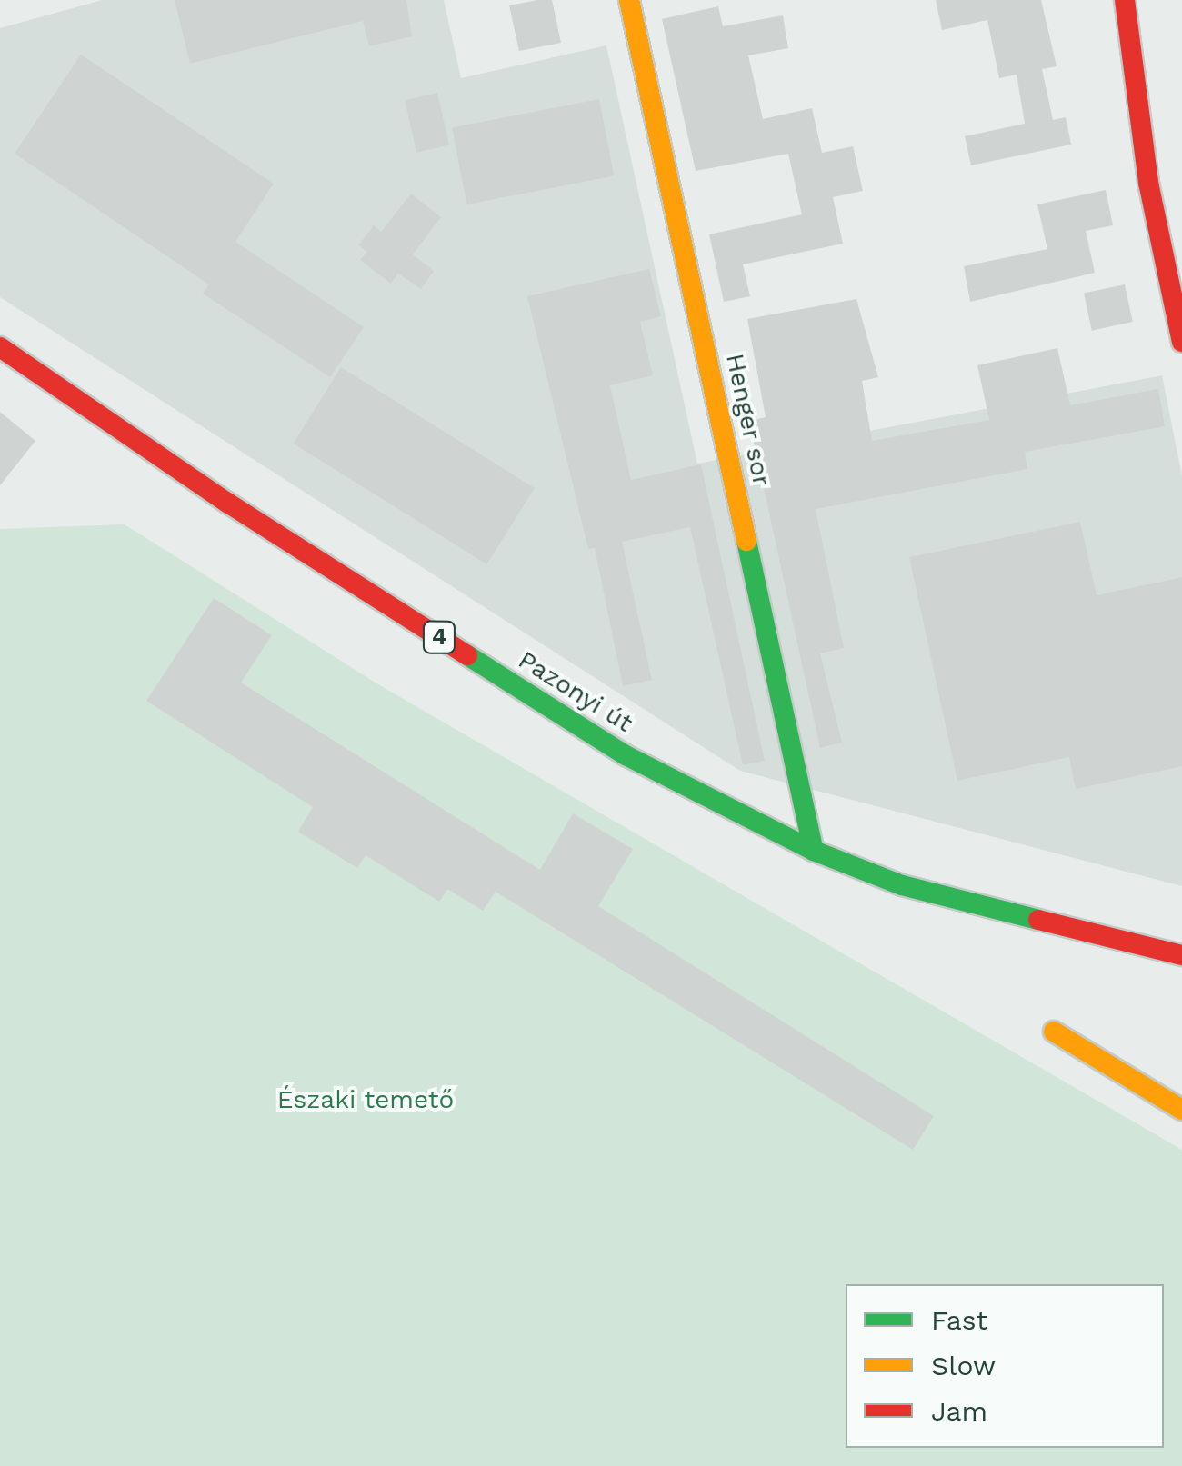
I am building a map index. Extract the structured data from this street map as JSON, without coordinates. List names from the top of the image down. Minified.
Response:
{"streets":{"street":["Henger sor","4","Pazonyi út"]},"crossings":[["Henger sor","Pazonyi út"]],"parks":["Északi temető"],"legend":["Fast","Slow","Jam"]}
